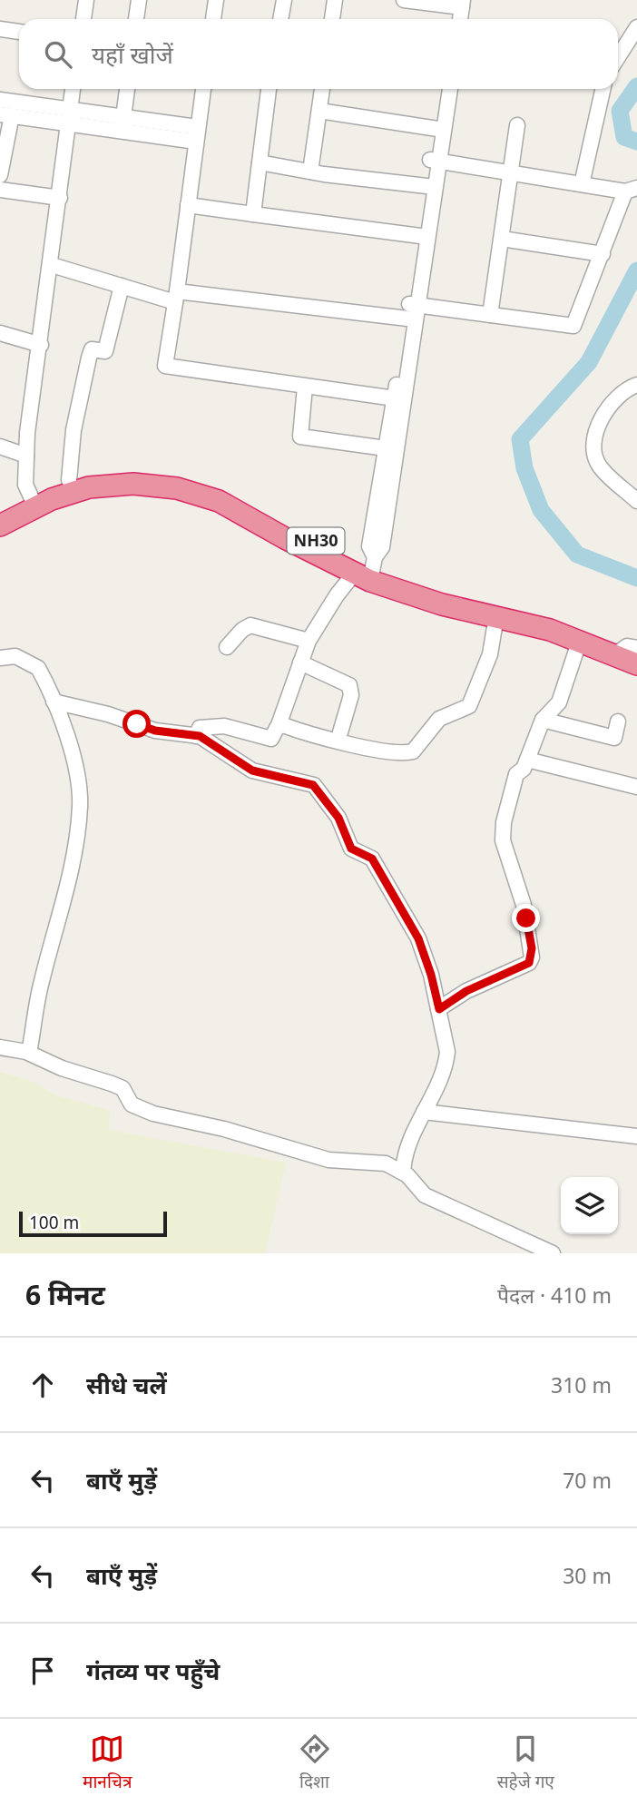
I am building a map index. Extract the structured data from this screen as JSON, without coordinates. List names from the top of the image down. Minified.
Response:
{"streets":{"highway":["NH30"]},"scale_bar":"100 m","page":{"search":"यहाँ खोजें","scale":"100 m","heading":["6 मिनट","पैदल · 410 m"],"list":[["सीधे चलें","310 m"],["बाएँ मुड़ें","70 m"],["बाएँ मुड़ें","30 m"],"गंतव्य पर पहुँचे"],"nav":["मानचित्र","दिशा","सहेजे गए"]}}
